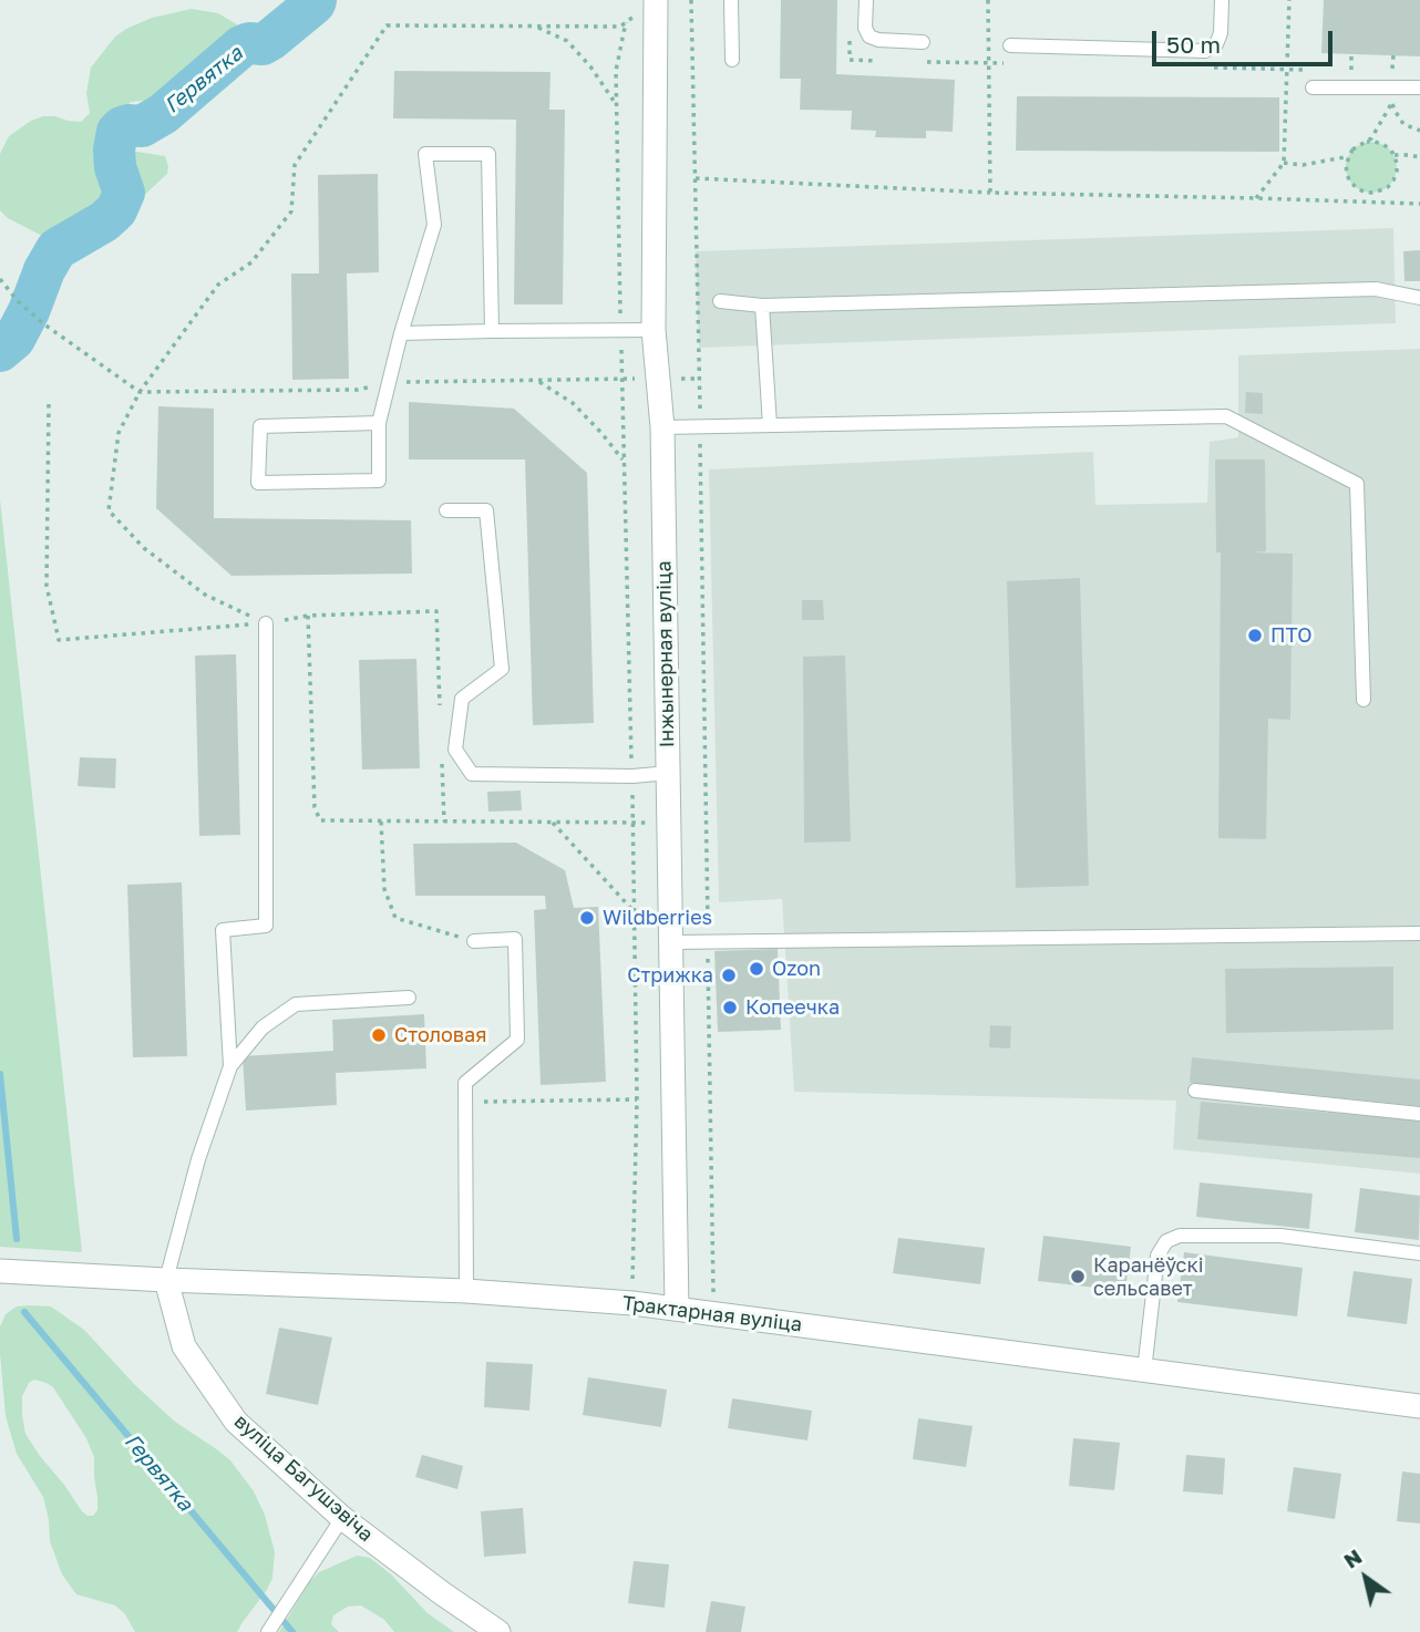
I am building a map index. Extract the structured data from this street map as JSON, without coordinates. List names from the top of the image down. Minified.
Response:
{"streets":{"street":["Інжынерная вуліца","Трактарная вуліца","вуліца Багушэвіча"]},"crossings":[["Інжынерная вуліца","Трактарная вуліца"],["Трактарная вуліца","вуліца Багушэвіча"]],"water":["Гервятка"],"places":["ПТО","Wildberries","Ozon","Стрижка","Копеечка","Столовая","Каранёўскі сельсавет"],"scale_bar":"50 m","north":"top left"}
